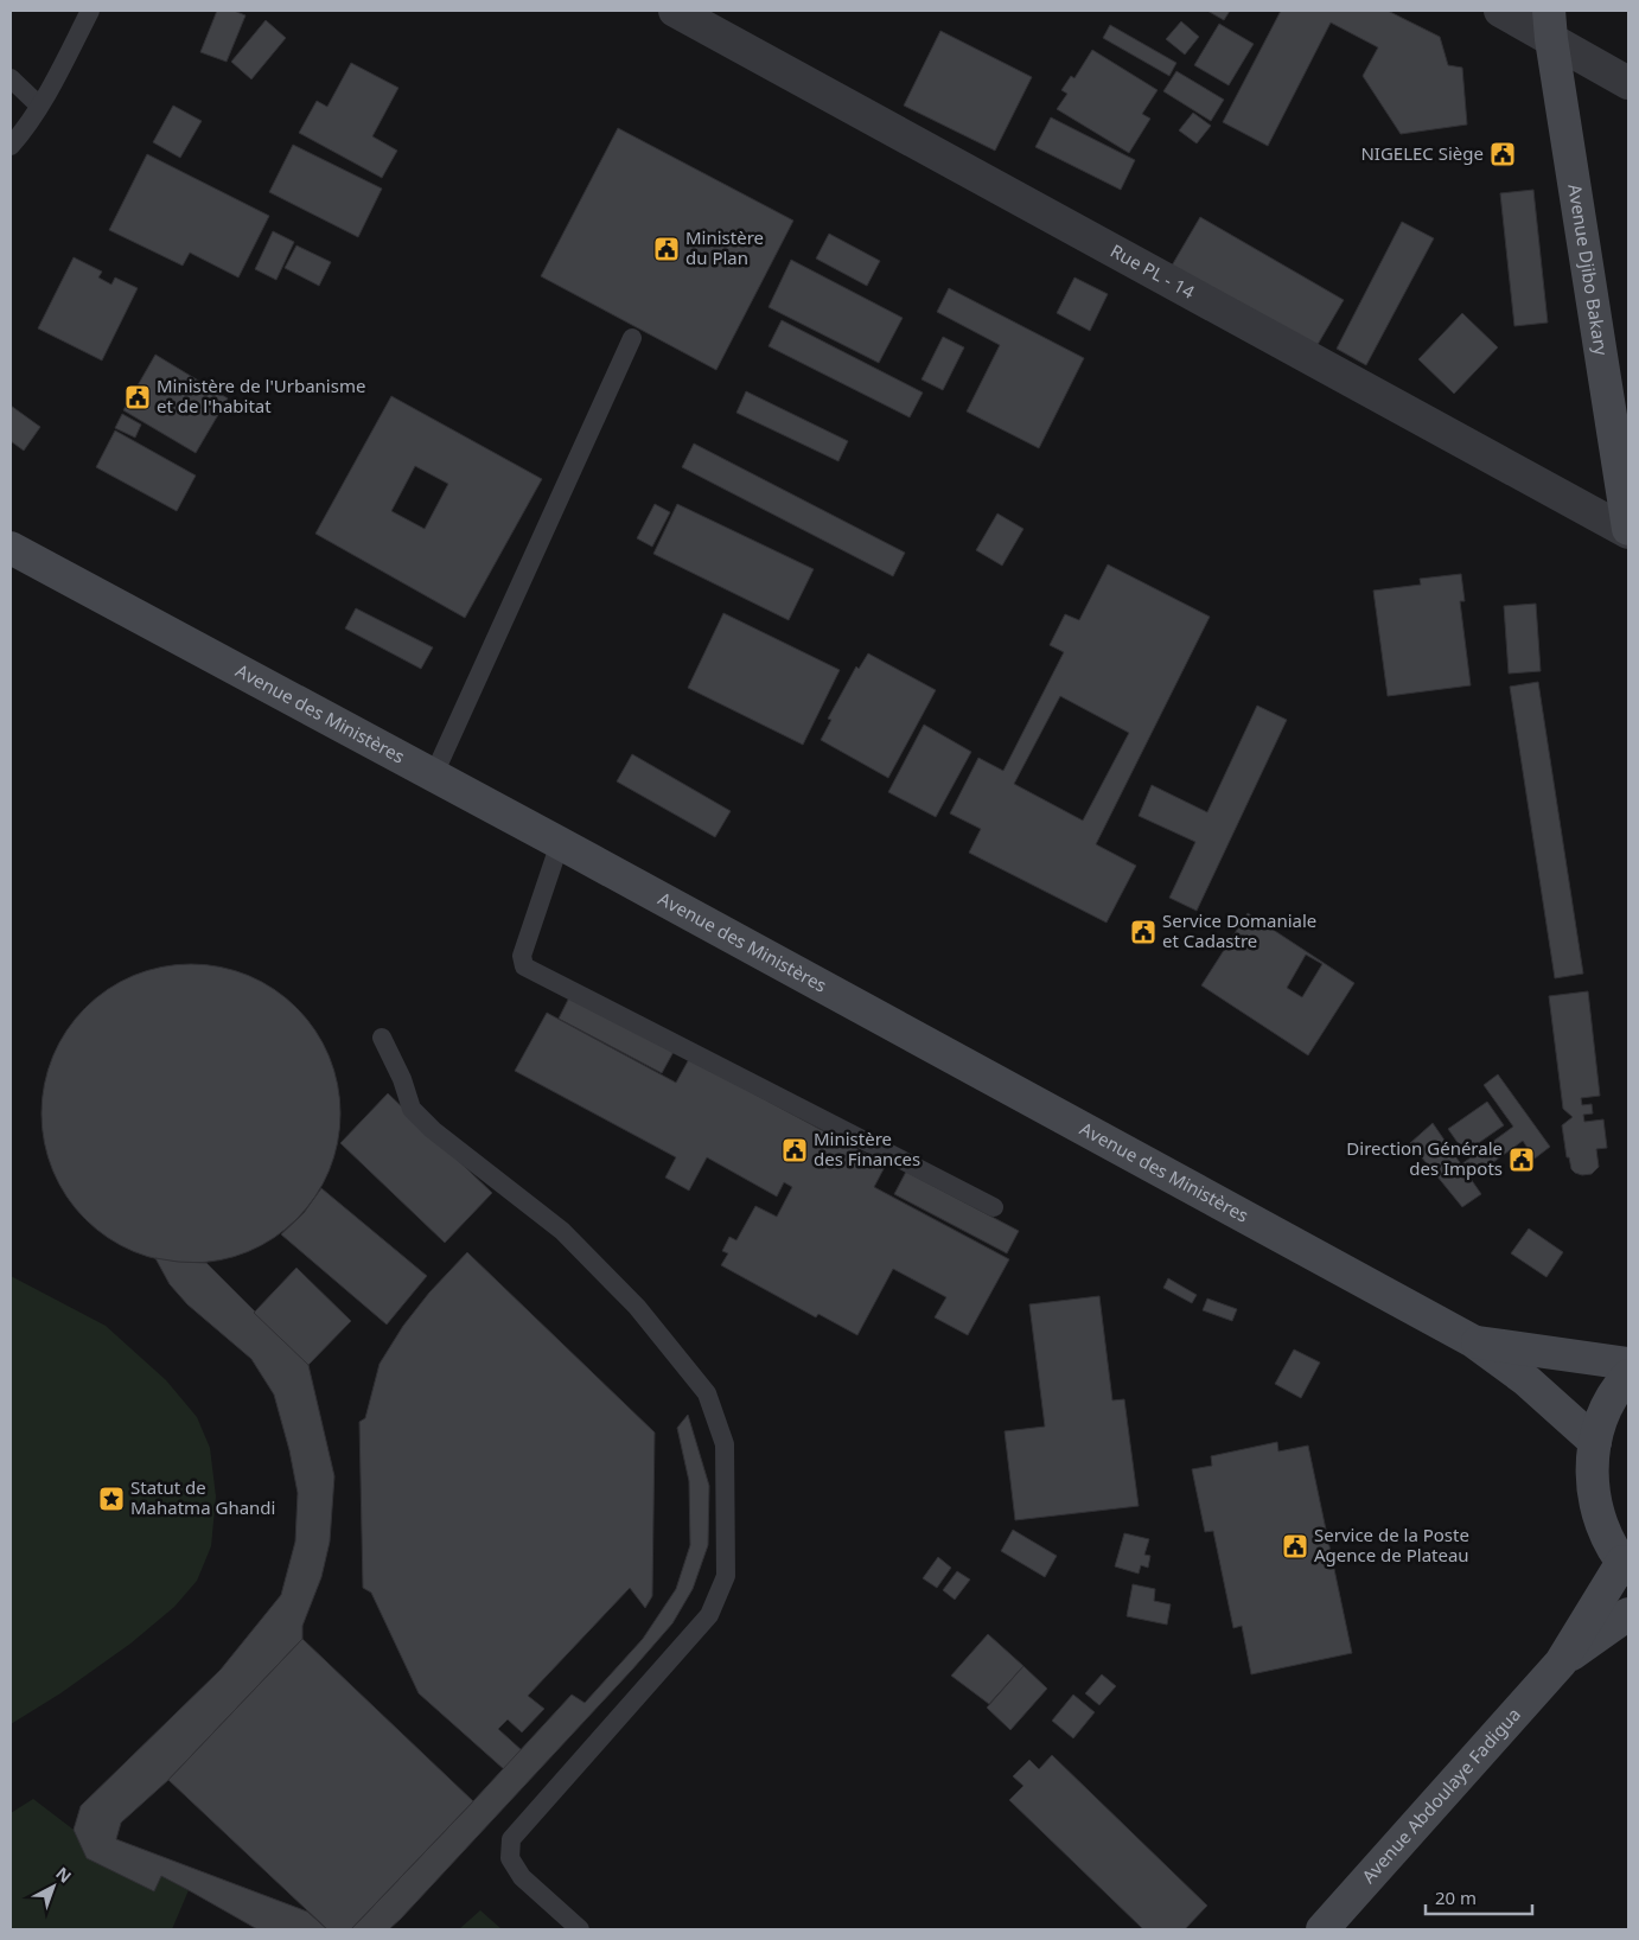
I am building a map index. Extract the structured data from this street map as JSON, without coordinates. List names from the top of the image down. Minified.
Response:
{"streets":{"street":["Avenue Djibo Bakary","Rue PL - 14","Avenue des Ministères","Avenue Abdoulaye Fadigua"]},"crossings":[["Avenue Djibo Bakary","Rue PL - 14"]],"places":{"public building":["NIGELEC Siège","Ministère du Plan","Ministère de l'Urbanisme et de l'habitat","Service Domaniale et Cadastre","Ministère des Finances","Direction Générale des Impots","Service de la Poste Agence de Plateau"],"place":["Statut de Mahatma Ghandi"]},"scale_bar":"20 m","north":"top right"}
